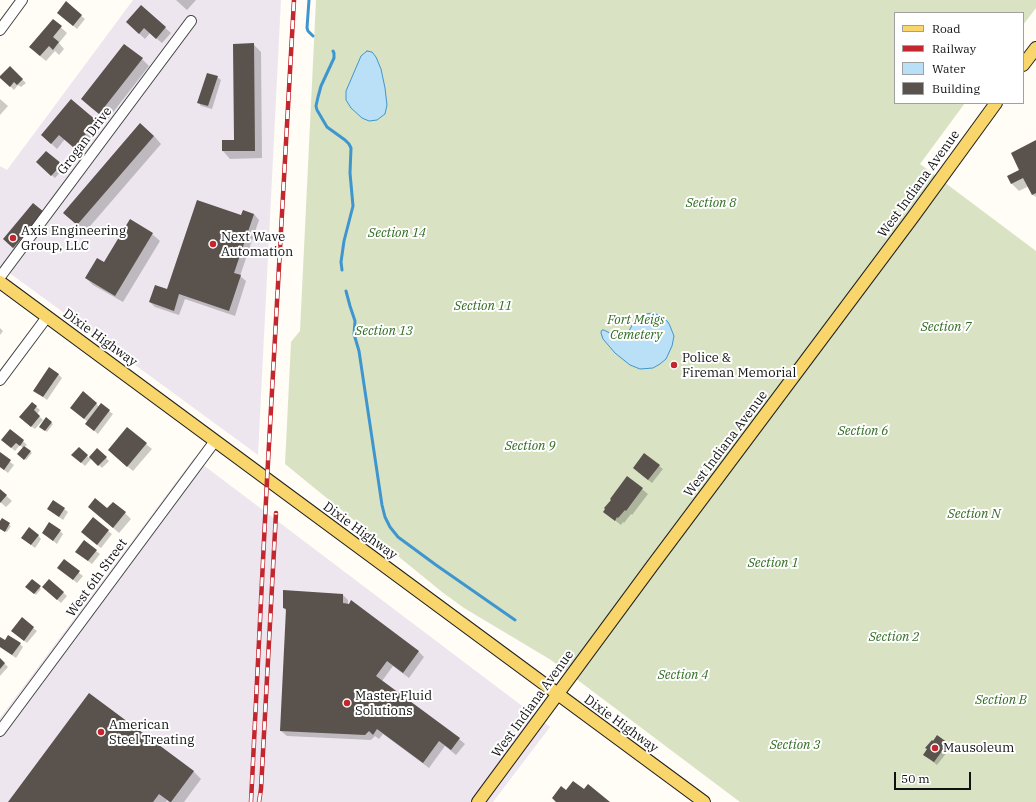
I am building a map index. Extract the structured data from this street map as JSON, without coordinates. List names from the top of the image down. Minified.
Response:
{"streets":{"main road":["West Indiana Avenue","Dixie Highway"],"street":["Grogan Drive","West 6th Street"]},"crossings":[["West Indiana Avenue","Dixie Highway"],["Dixie Highway","West 6th Street"]],"parks":["Section 8","Section 14","Section 11","Fort Meigs Cemetery","Section 7","Section 13","Section 6","Section 9","Section N","Section 1","Section 2","Section 4","Section B","Section 3"],"places":["Axis Engineering Group, LLC","Next Wave Automation","Police & Fireman Memorial","Master Fluid Solutions","American Steel Treating","Mausoleum"],"legend":["Road","Railway","Water","Building"],"scale_bar":"50 m"}
